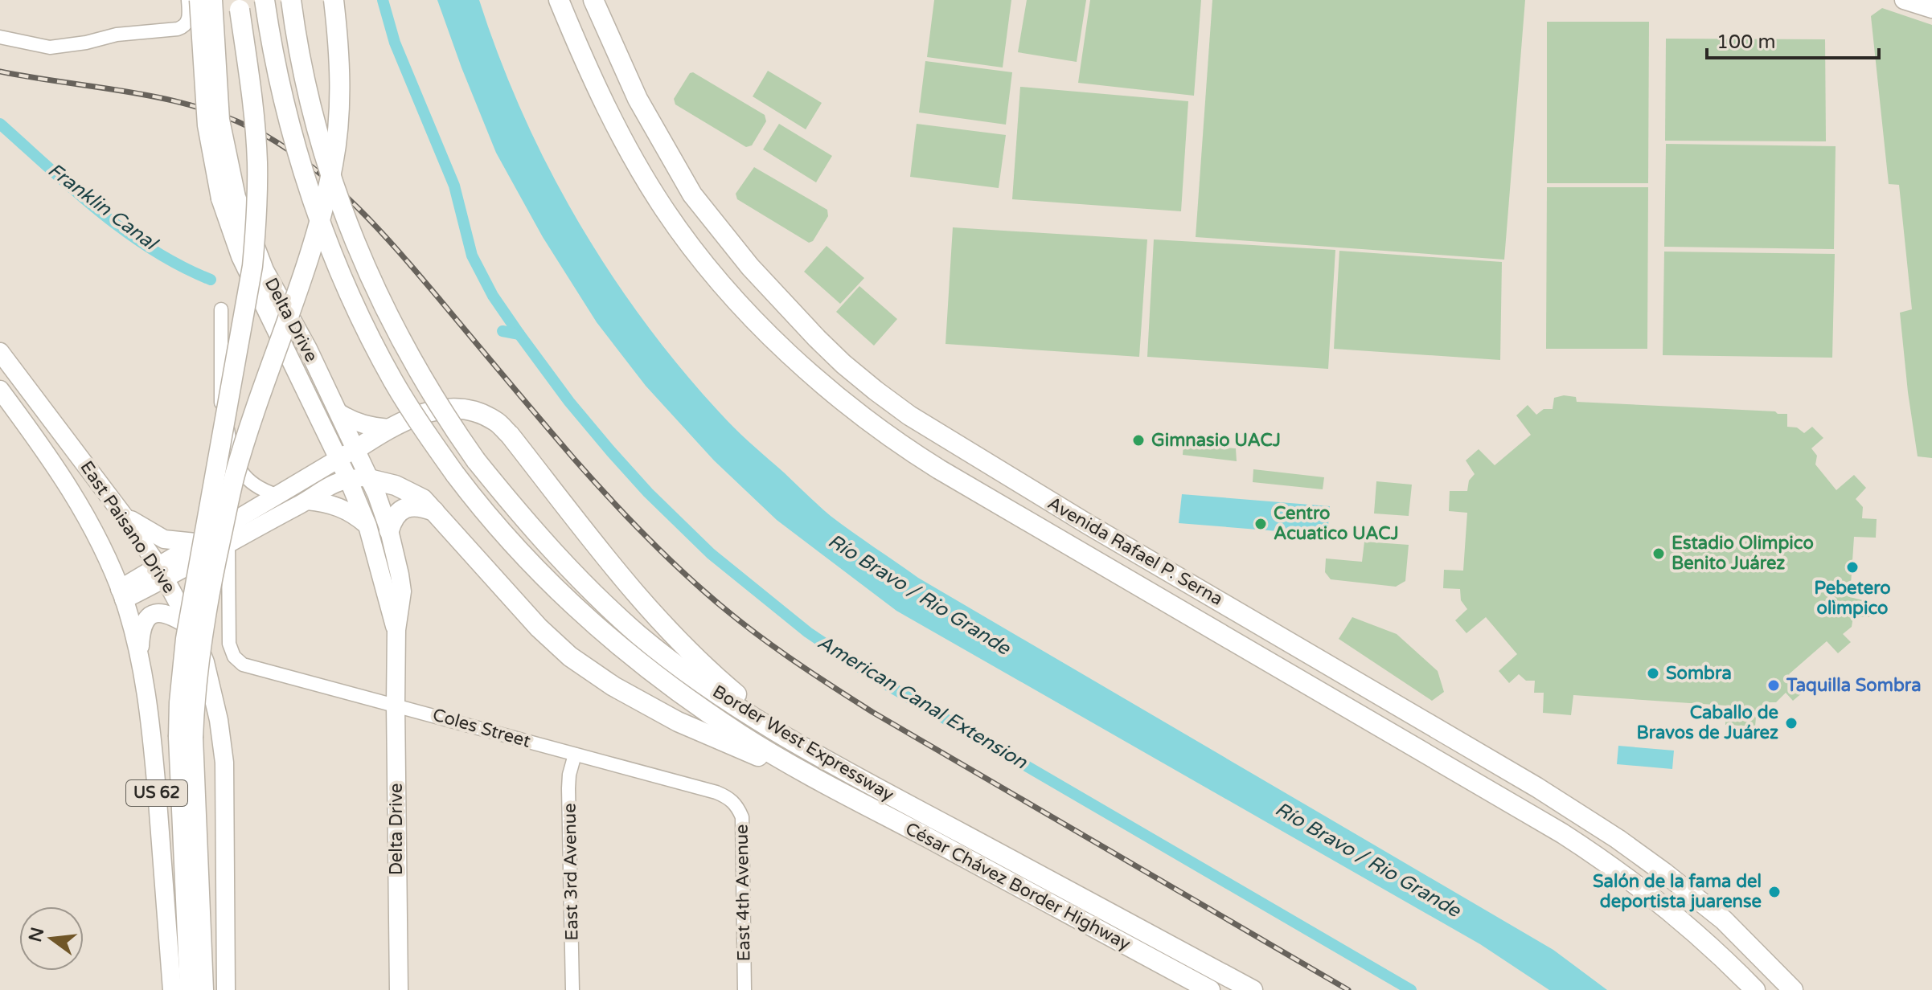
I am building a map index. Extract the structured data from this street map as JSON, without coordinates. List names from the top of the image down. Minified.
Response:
{"streets":{"highway":["Avenida Rafael P. Serna","Border West Expressway","César Chávez Border Highway"],"main road":["Delta Drive","East Paisano Drive","US 62"],"street":["Coles Street","East 3rd Avenue","East 4th Avenue"]},"crossings":[["Delta Drive","Coles Street"],["Coles Street","East 3rd Avenue"],["Coles Street","East 4th Avenue"]],"water":["Franklin Canal","Río Bravo / Rio Grande","American Canal Extension"],"places":["Gimnasio UACJ","Centro Acuatico UACJ","Estadio Olimpico Benito Juárez","Pebetero olìmpico","Sombra","Taquilla Sombra","Caballo de Bravos de Juárez","Salón de la fama del deportista juarense"],"scale_bar":"100 m","north":"left"}
